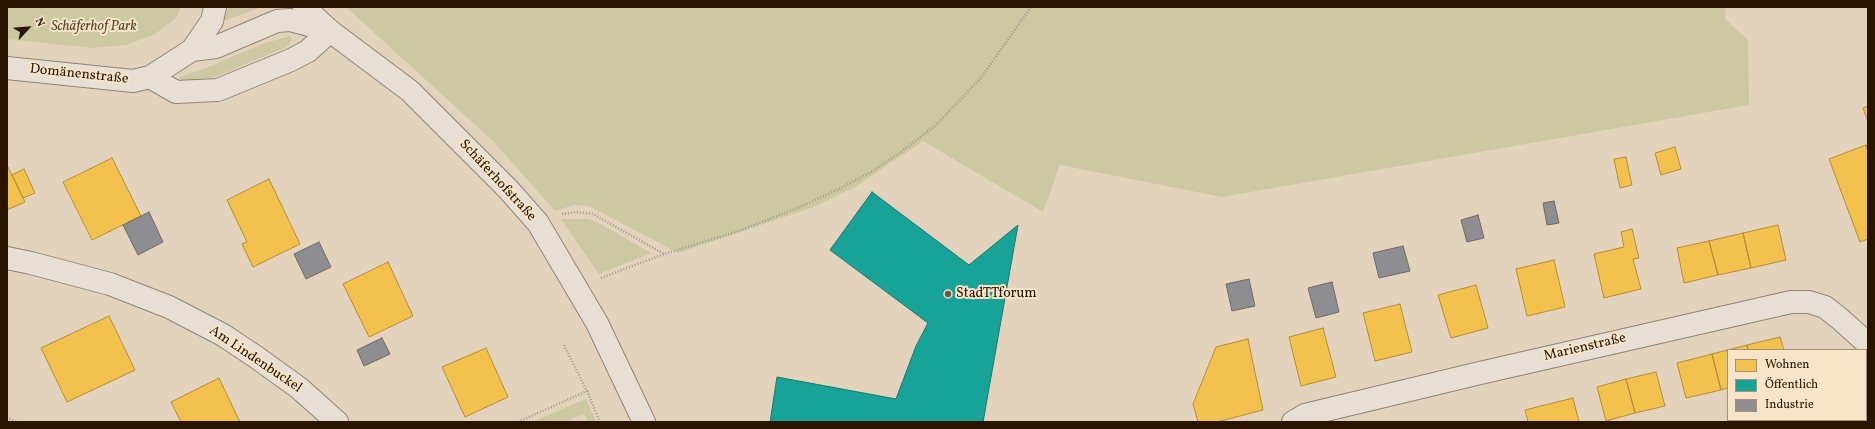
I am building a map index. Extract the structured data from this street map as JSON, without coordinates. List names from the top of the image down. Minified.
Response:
{"streets":{"street":["Domänenstraße","Schäferhofstraße","Marienstraße","Am Lindenbuckel"]},"crossings":[["Domänenstraße","Schäferhofstraße"]],"parks":["Schäferhof Park"],"places":["StadTTforum"],"legend":["Wohnen","Öffentlich","Industrie"],"north":"top right"}
